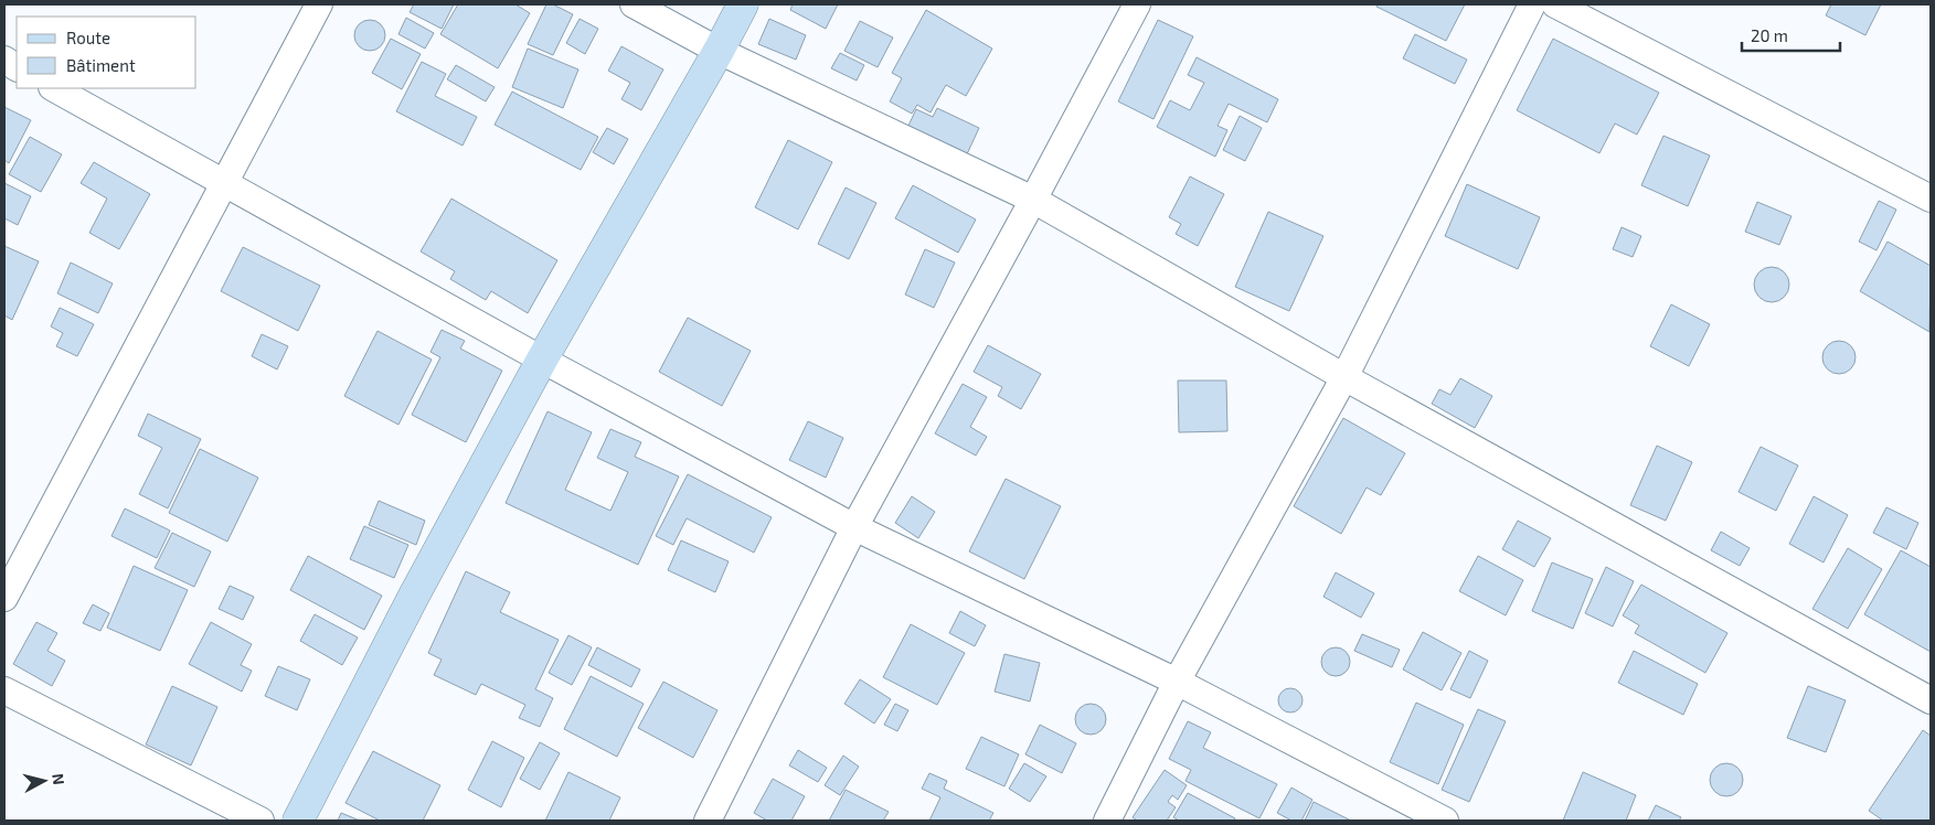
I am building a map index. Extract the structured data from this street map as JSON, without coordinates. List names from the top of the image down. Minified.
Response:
{"legend":["Route","Bâtiment"],"scale_bar":"20 m","north":"right"}
